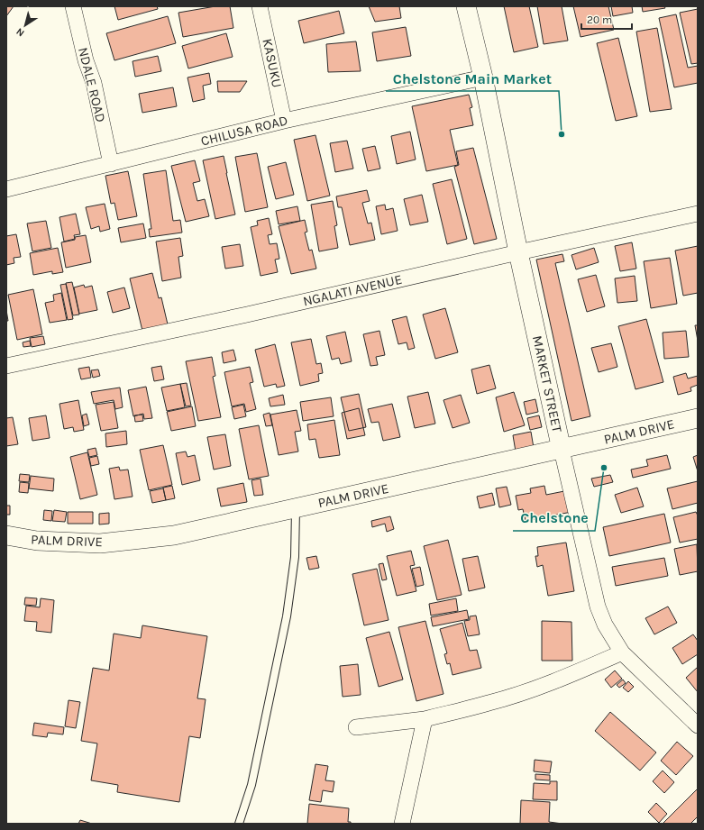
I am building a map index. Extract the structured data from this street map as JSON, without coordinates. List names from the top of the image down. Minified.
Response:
{"streets":{"street":["KASUKU","NDALE ROAD","CHILUSA ROAD","NGALATI AVENUE","MARKET STREET","PALM DRIVE"]},"crossings":[["KASUKU","CHILUSA ROAD"],["NDALE ROAD","CHILUSA ROAD"],["CHILUSA ROAD","MARKET STREET"],["NGALATI AVENUE","MARKET STREET"],["MARKET STREET","PALM DRIVE"]],"places":["Chelstone Main Market","Chelstone"],"scale_bar":"20 m","north":"bottom left"}
